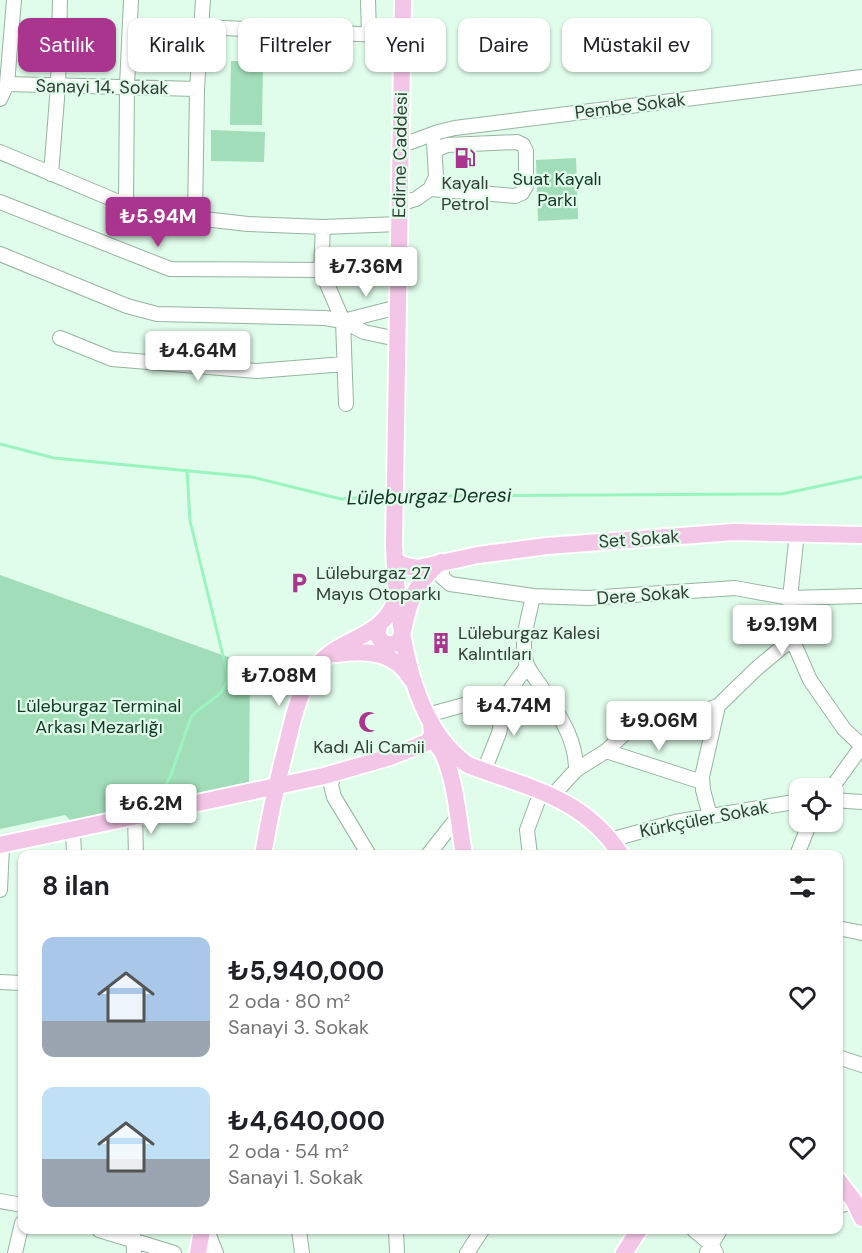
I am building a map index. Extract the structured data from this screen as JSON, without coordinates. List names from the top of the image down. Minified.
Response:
{"streets":{"main road":["Edirne Caddesi","Set Sokak"],"street":["Sanayi 14. Sokak","Pembe Sokak","Dere Sokak","Kürkçüler Sokak"]},"crossings":[["Pembe Sokak","Edirne Caddesi"],["Set Sokak","Dere Sokak"]],"water":["Lüleburgaz Deresi"],"parks":["Suat Kayalı Parkı","Lüleburgaz Terminal Arkası Mezarlığı"],"places":{"fuel station":["Kayalı Petrol"],"parking":["Lüleburgaz 27 Mayıs Otoparkı"],"building":["Lüleburgaz Kalesi Kalıntıları"],"mosque":["Kadı Ali Camii"]},"page":{"chip":["Satılık","Kiralık","Filtreler","Yeni","Daire","Müstakil ev"],"price":["₺5.94M","₺7.36M","₺4.64M","₺9.19M","₺7.08M","₺4.74M","₺9.06M","₺6.2M"],"heading":"8 ilan","list":[{"name":"₺5,940,000","note":"2 oda · 80 m² · Sanayi 3. Sokak"},{"name":"₺4,640,000","note":"2 oda · 54 m² · Sanayi 1. Sokak"}]}}
